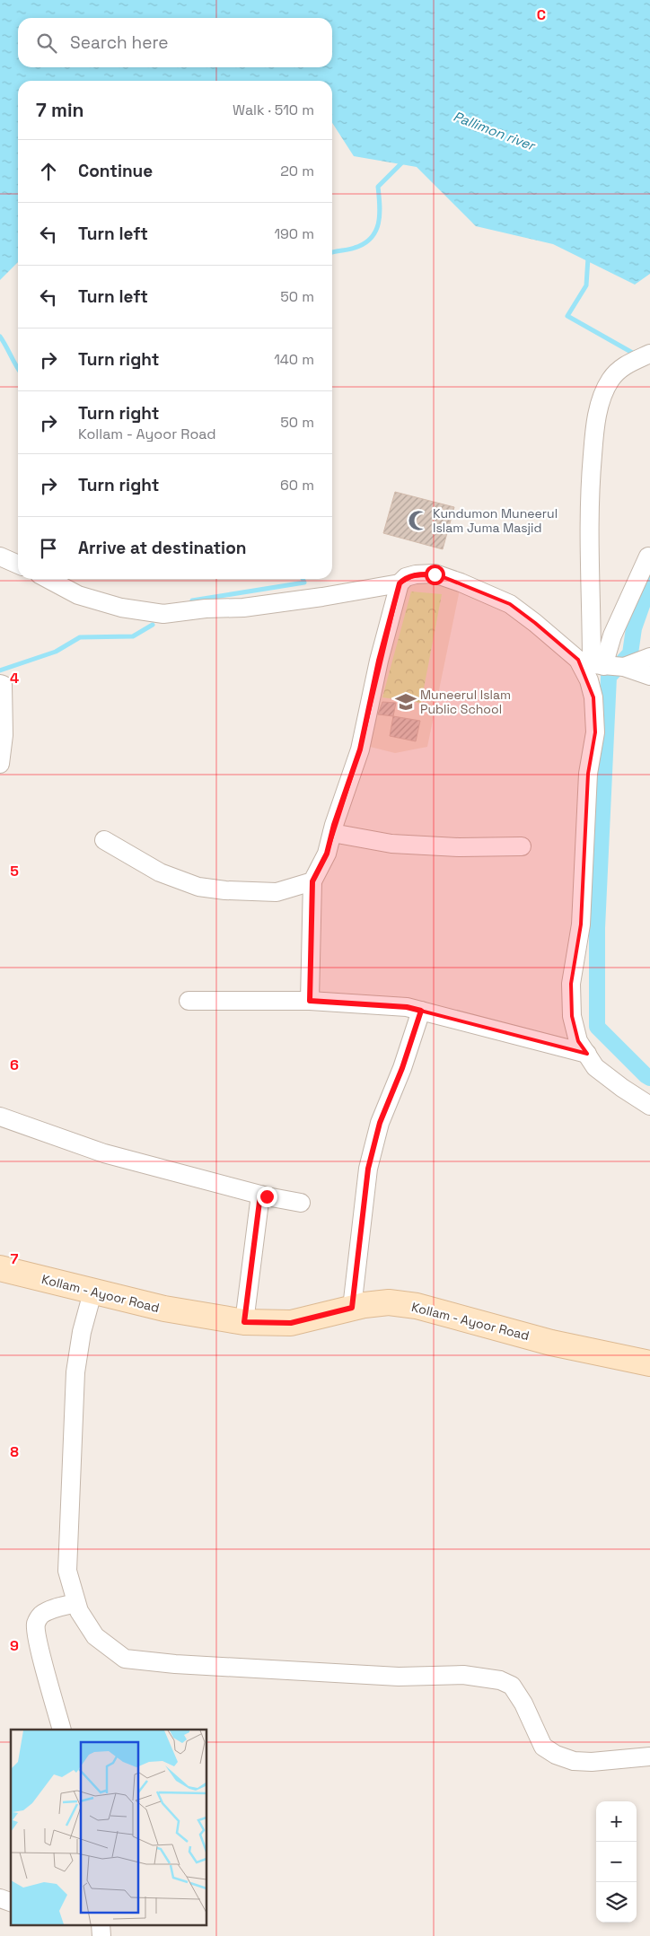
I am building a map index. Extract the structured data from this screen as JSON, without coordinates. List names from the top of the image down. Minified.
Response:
{"streets":{"main road":["Kollam - Ayoor Road"]},"water":["Pallimon river"],"places":{"mosque":["Kundumon Muneerul Islam Juma Masjid"],"school or university":["Muneerul Islam Public School"]},"page":{"search":"Search here","heading":["7 min","Walk · 510 m"],"list":[["Continue","20 m"],["Turn left","190 m"],["Turn left","50 m"],["Turn right","140 m"],["Turn right","Kollam - Ayoor Road","50 m"],["Turn right","60 m"],"Arrive at destination"],"map_buttons":["+","−"]},"grid":{"columns":["C"],"rows":["4","5","6","7","8","9"]}}
